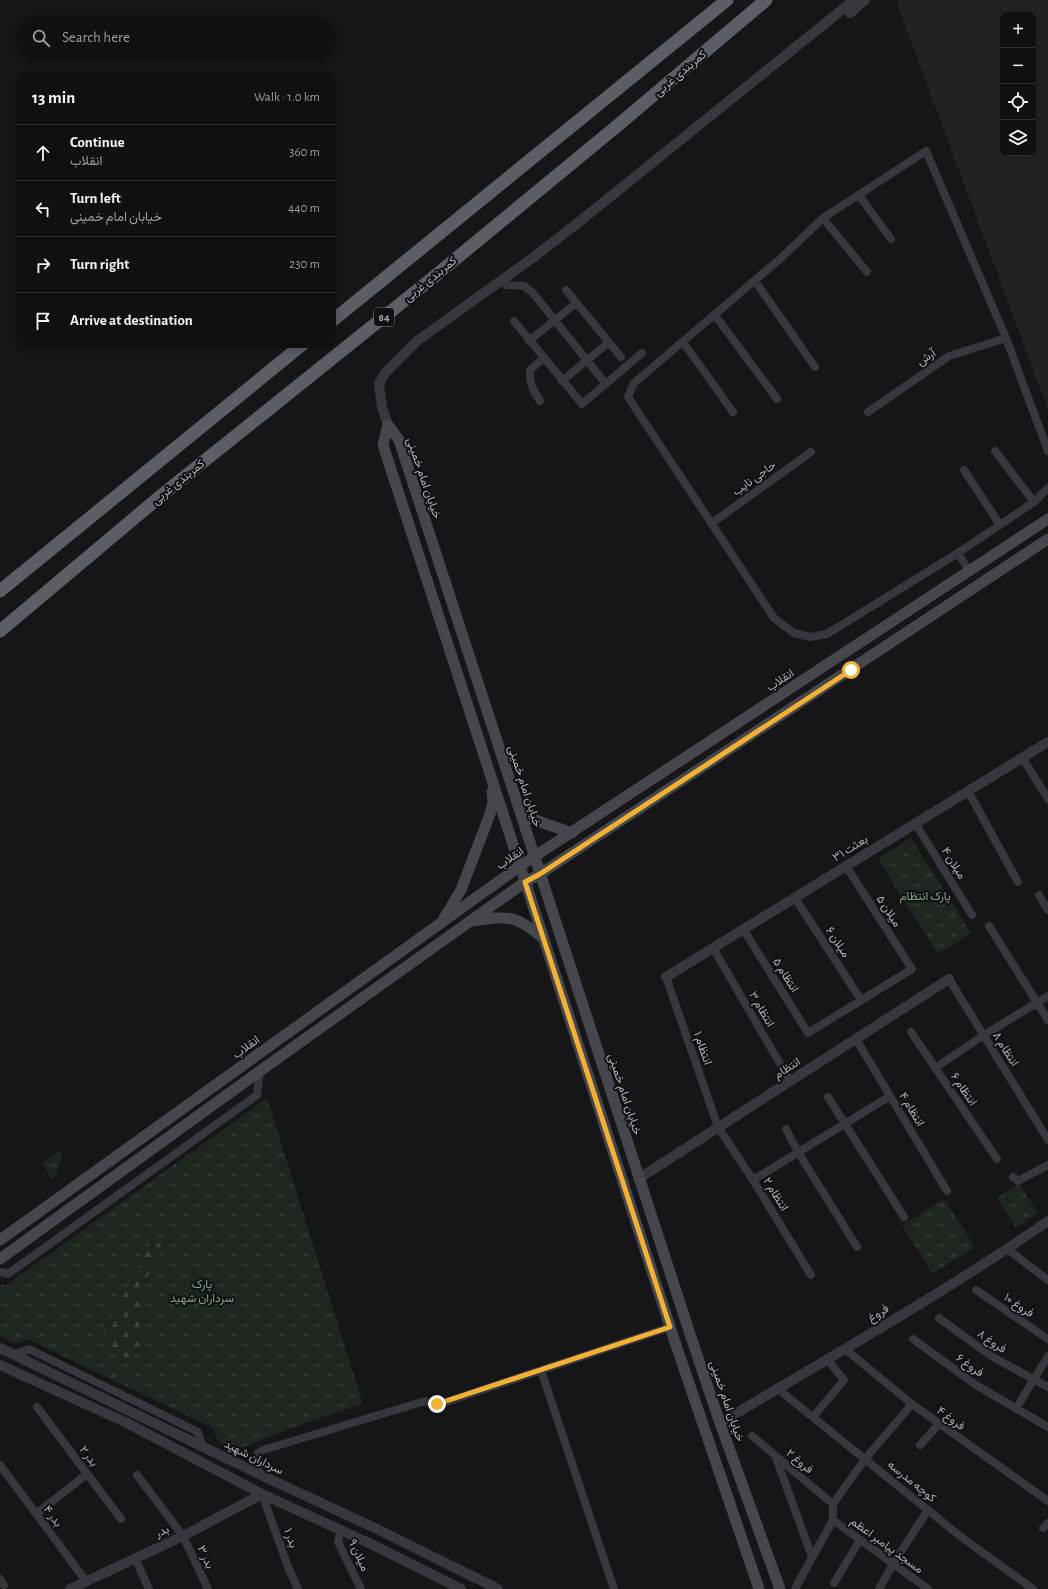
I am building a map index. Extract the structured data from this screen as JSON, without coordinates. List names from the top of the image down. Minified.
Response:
{"streets":{"highway":["کمربندی غربی","84"],"main road":["خیابان امام خمینی","انقلاب"],"street":["آرش","حاجی نایب","بعثت ۳۱","میلان ۴","میلان ۵","میلان ۶","انتظام ۵","انتظام ۳","انتظام ۱","انتظام ۸","انتظام","انتظام ۶","انتظام ۴","انتظام ۲","فروغ ۱۰","فروغ","فروغ ۸","فروغ ۶","فروغ ۴","بدر ۲","سرداران شهید","فروغ ۲","کوچه مدرسه","بدر ۴","بدر","بدر ۱","مسجد پیامبر اعظم","میلان ۹","بدر ۳"]},"crossings":[["خیابان امام خمینی","انقلاب"],["خیابان امام خمینی","انتظام"],["خیابان امام خمینی","فروغ"],["بعثت ۳۱","میلان ۴"],["بعثت ۳۱","میلان ۵"],["بعثت ۳۱","میلان ۶"],["بعثت ۳۱","انتظام ۵"],["بعثت ۳۱","انتظام ۳"],["بعثت ۳۱","انتظام ۱"],["میلان ۵","میلان ۶"],["میلان ۵","انتظام ۵"],["میلان ۶","انتظام ۵"],["انتظام ۳","انتظام"],["انتظام ۱","انتظام"],["انتظام ۱","انتظام ۲"],["انتظام ۸","انتظام"],["انتظام","انتظام ۴"],["انتظام","انتظام ۲"],["فروغ","فروغ ۴"],["فروغ","کوچه مدرسه"],["بدر ۴","بدر"],["بدر","بدر ۱"],["بدر","بدر ۳"]],"parks":["پارک انتظام","پارک سرداران شهید"],"page":{"map_buttons":["+","−"],"search":"Search here","heading":["13 min","Walk · 1.0 km"],"list":[["Continue","انقلاب","360 m"],["Turn left","خیابان امام خمینی","440 m"],["Turn right","230 m"],"Arrive at destination"]}}
